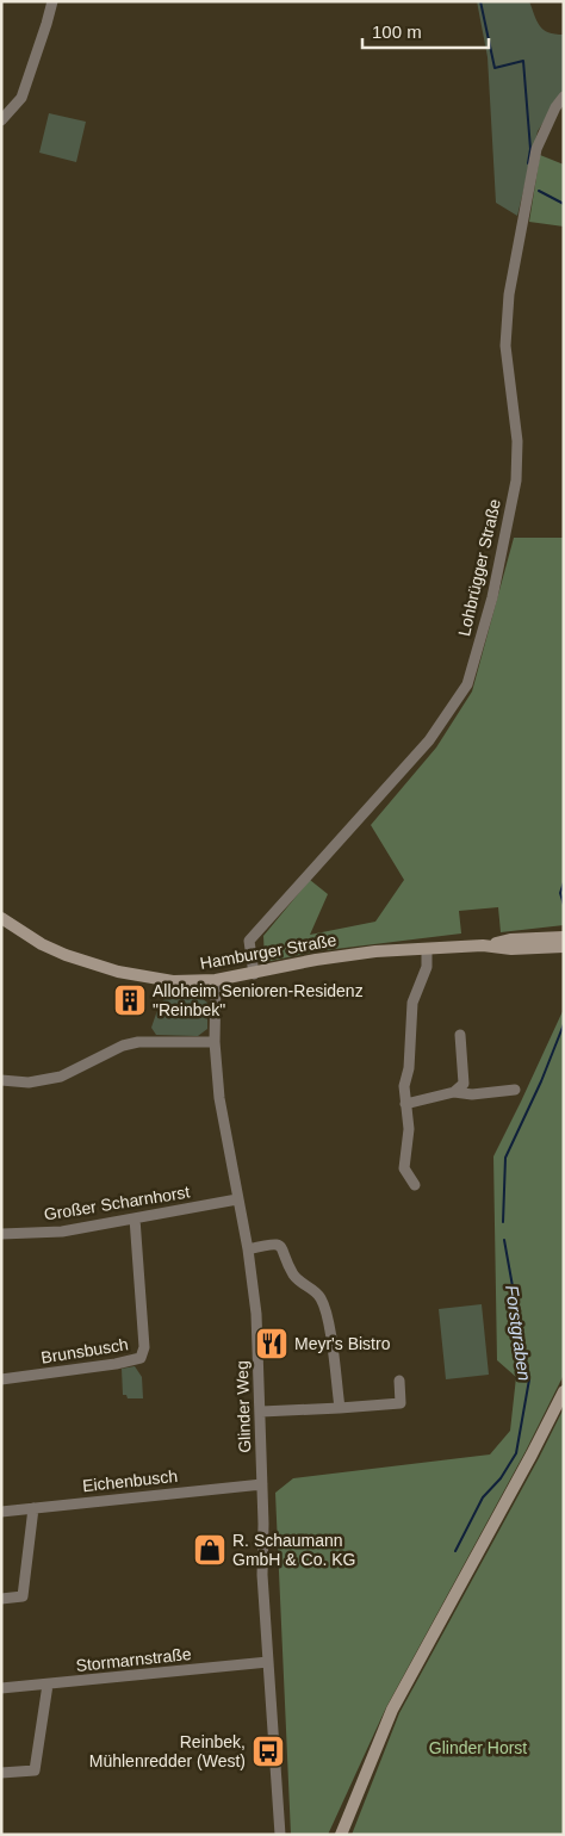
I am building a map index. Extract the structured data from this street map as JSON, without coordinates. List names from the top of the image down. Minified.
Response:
{"streets":{"main road":["Hamburger Straße"],"street":["Lohbrügger Straße","Großer Scharnhorst","Brunsbusch","Glinder Weg","Eichenbusch","Stormarnstraße"]},"crossings":[["Lohbrügger Straße","Hamburger Straße"],["Hamburger Straße","Glinder Weg"],["Großer Scharnhorst","Brunsbusch"],["Großer Scharnhorst","Glinder Weg"],["Glinder Weg","Eichenbusch"],["Glinder Weg","Stormarnstraße"]],"water":["Forstgraben"],"parks":["Glinder Horst"],"places":{"building":["Alloheim Senioren-Residenz \"Reinbek\""],"restaurant":["Meyr's Bistro"],"shop":["R. Schaumann GmbH & Co. KG"],"bus stop":["Reinbek, Mühlenredder (West)"]},"scale_bar":"100 m"}
